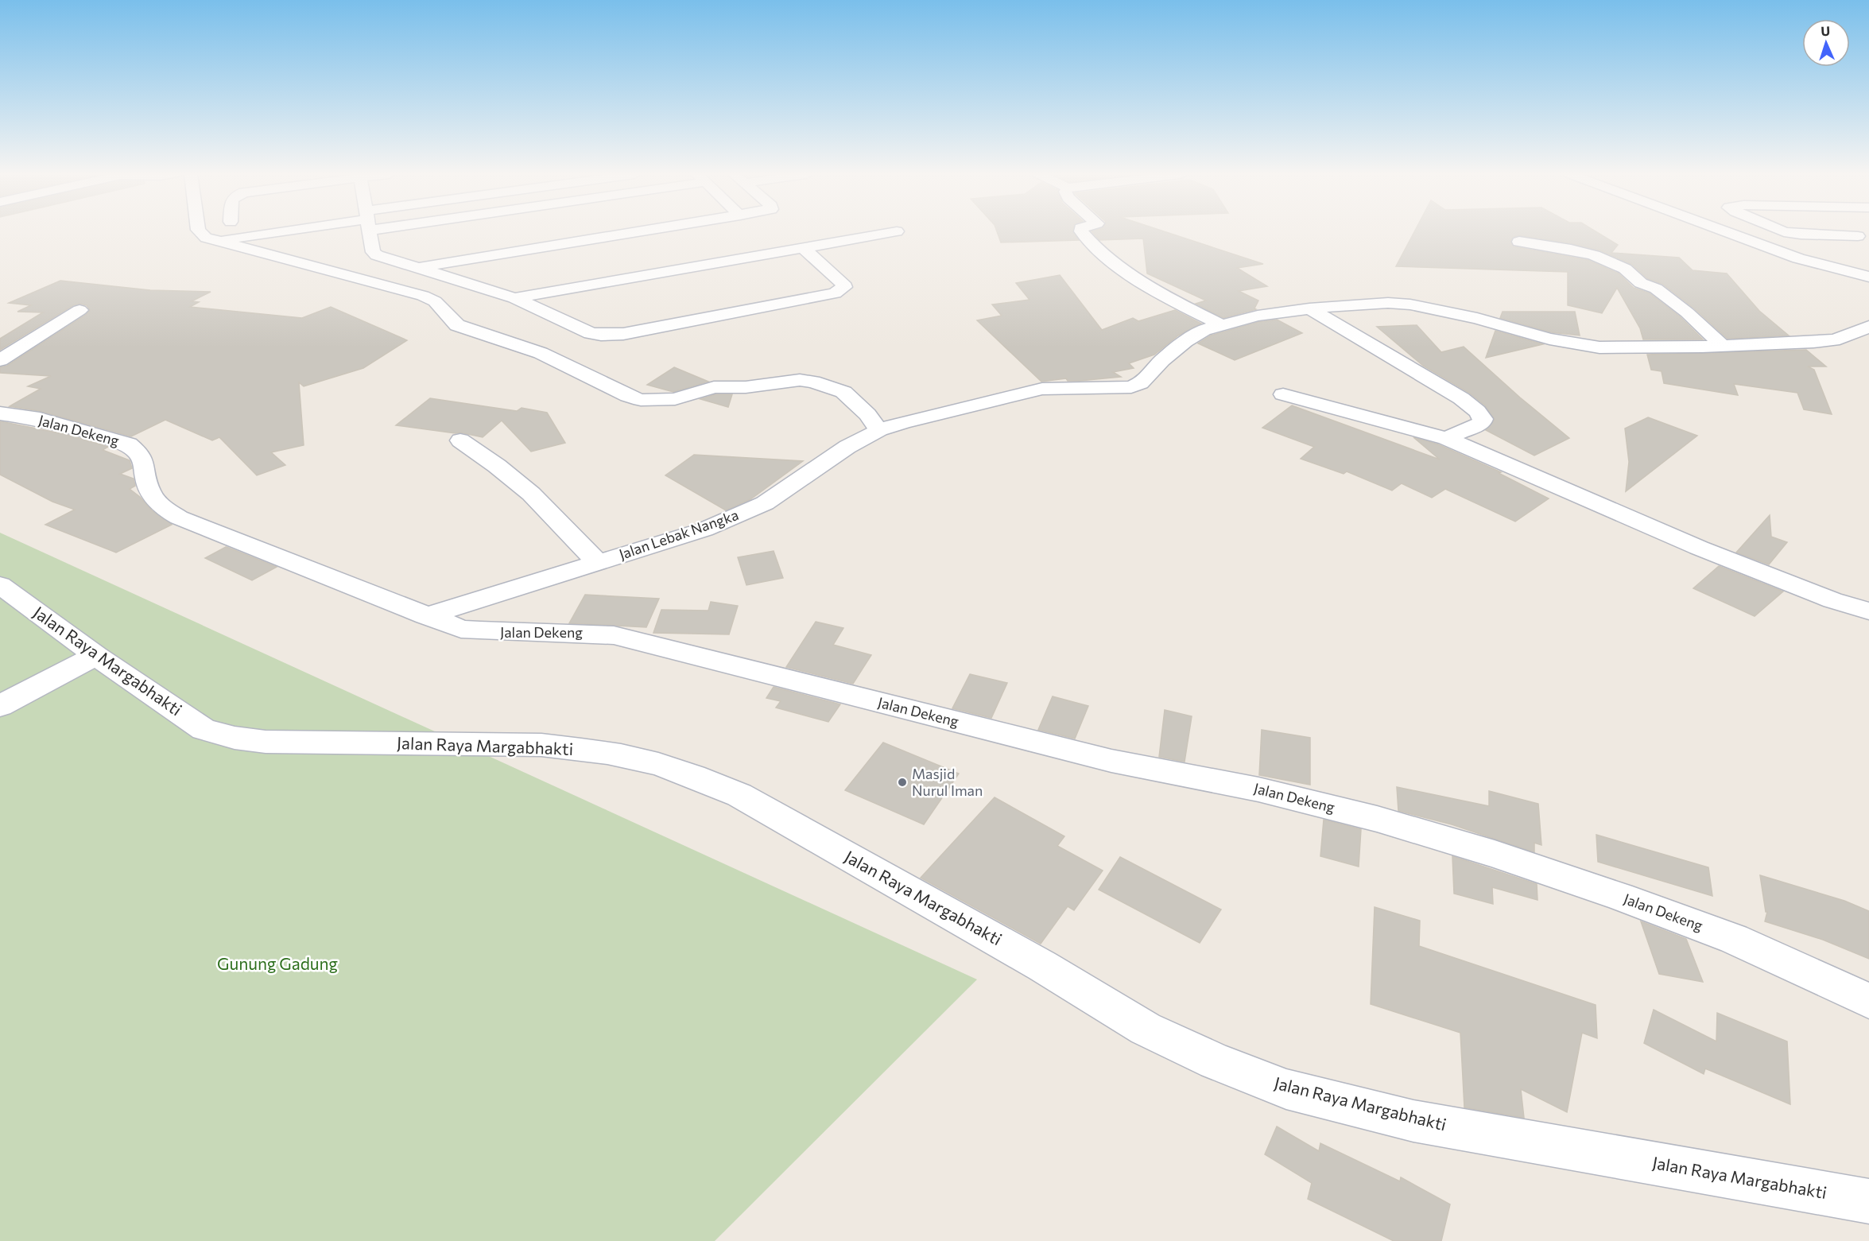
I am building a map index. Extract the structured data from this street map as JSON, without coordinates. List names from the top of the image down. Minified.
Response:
{"streets":{"street":["Jalan Dekeng","Jalan Lebak Nangka","Jalan Raya Margabhakti"]},"crossings":[["Jalan Dekeng","Jalan Lebak Nangka"]],"parks":["Gunung Gadung"],"places":["Masjid Nurul Iman"],"north":"top"}
